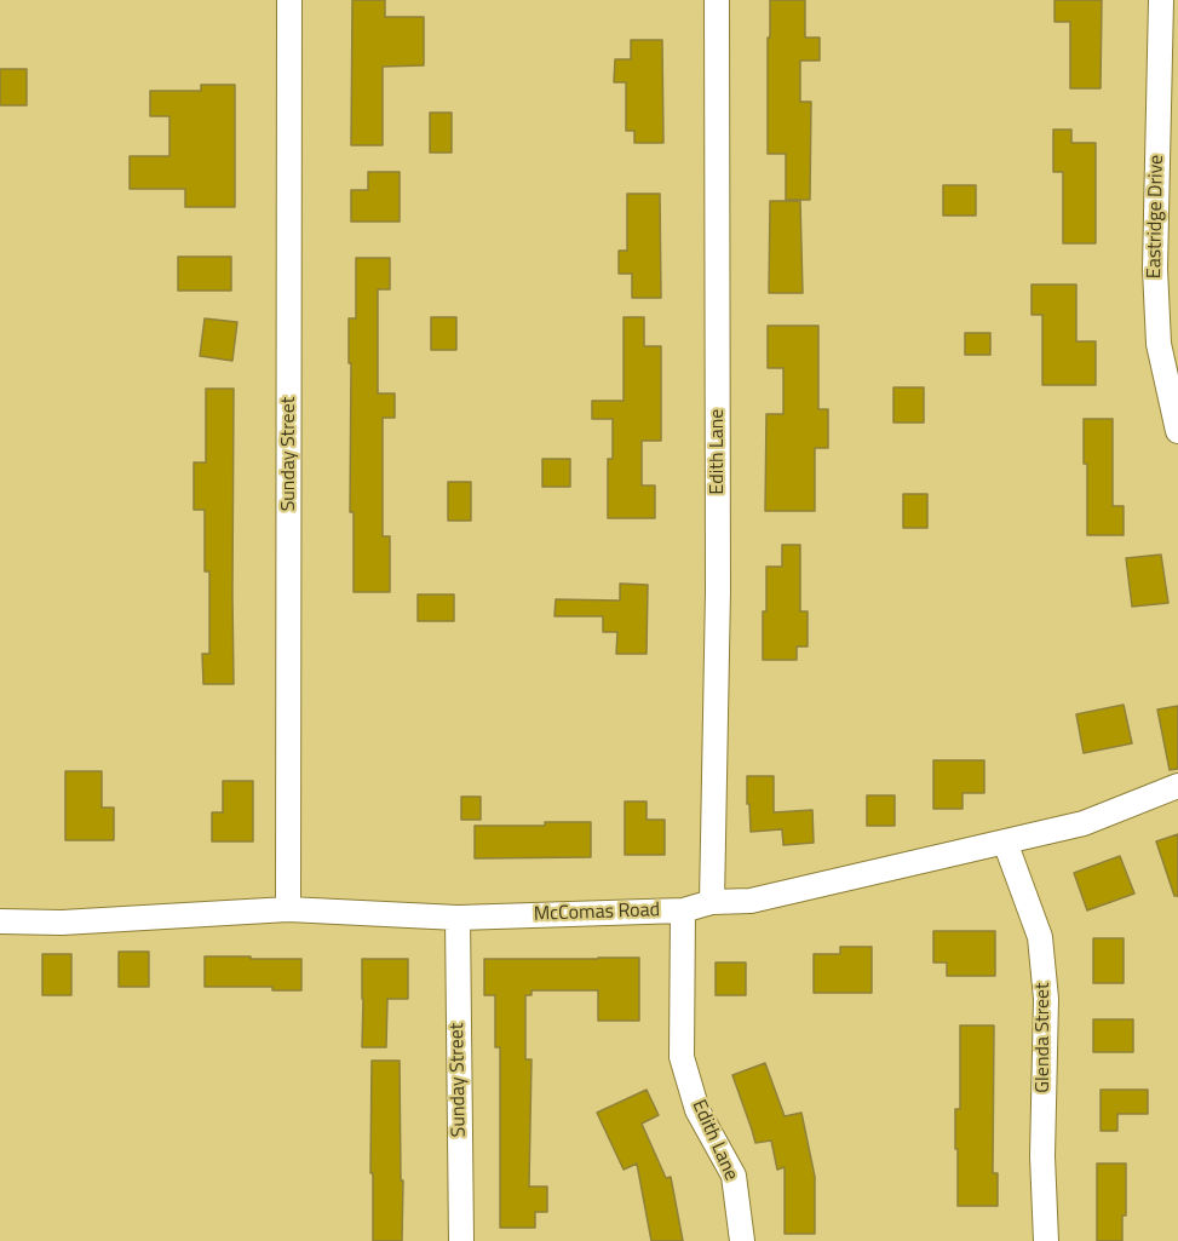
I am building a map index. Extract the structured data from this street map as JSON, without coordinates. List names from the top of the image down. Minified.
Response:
{"streets":{"street":["Eastridge Drive","Edith Lane","Sunday Street","McComas Road","Glenda Street"]},"crossings":[["Edith Lane","McComas Road"],["Sunday Street","McComas Road"],["McComas Road","Glenda Street"]]}
